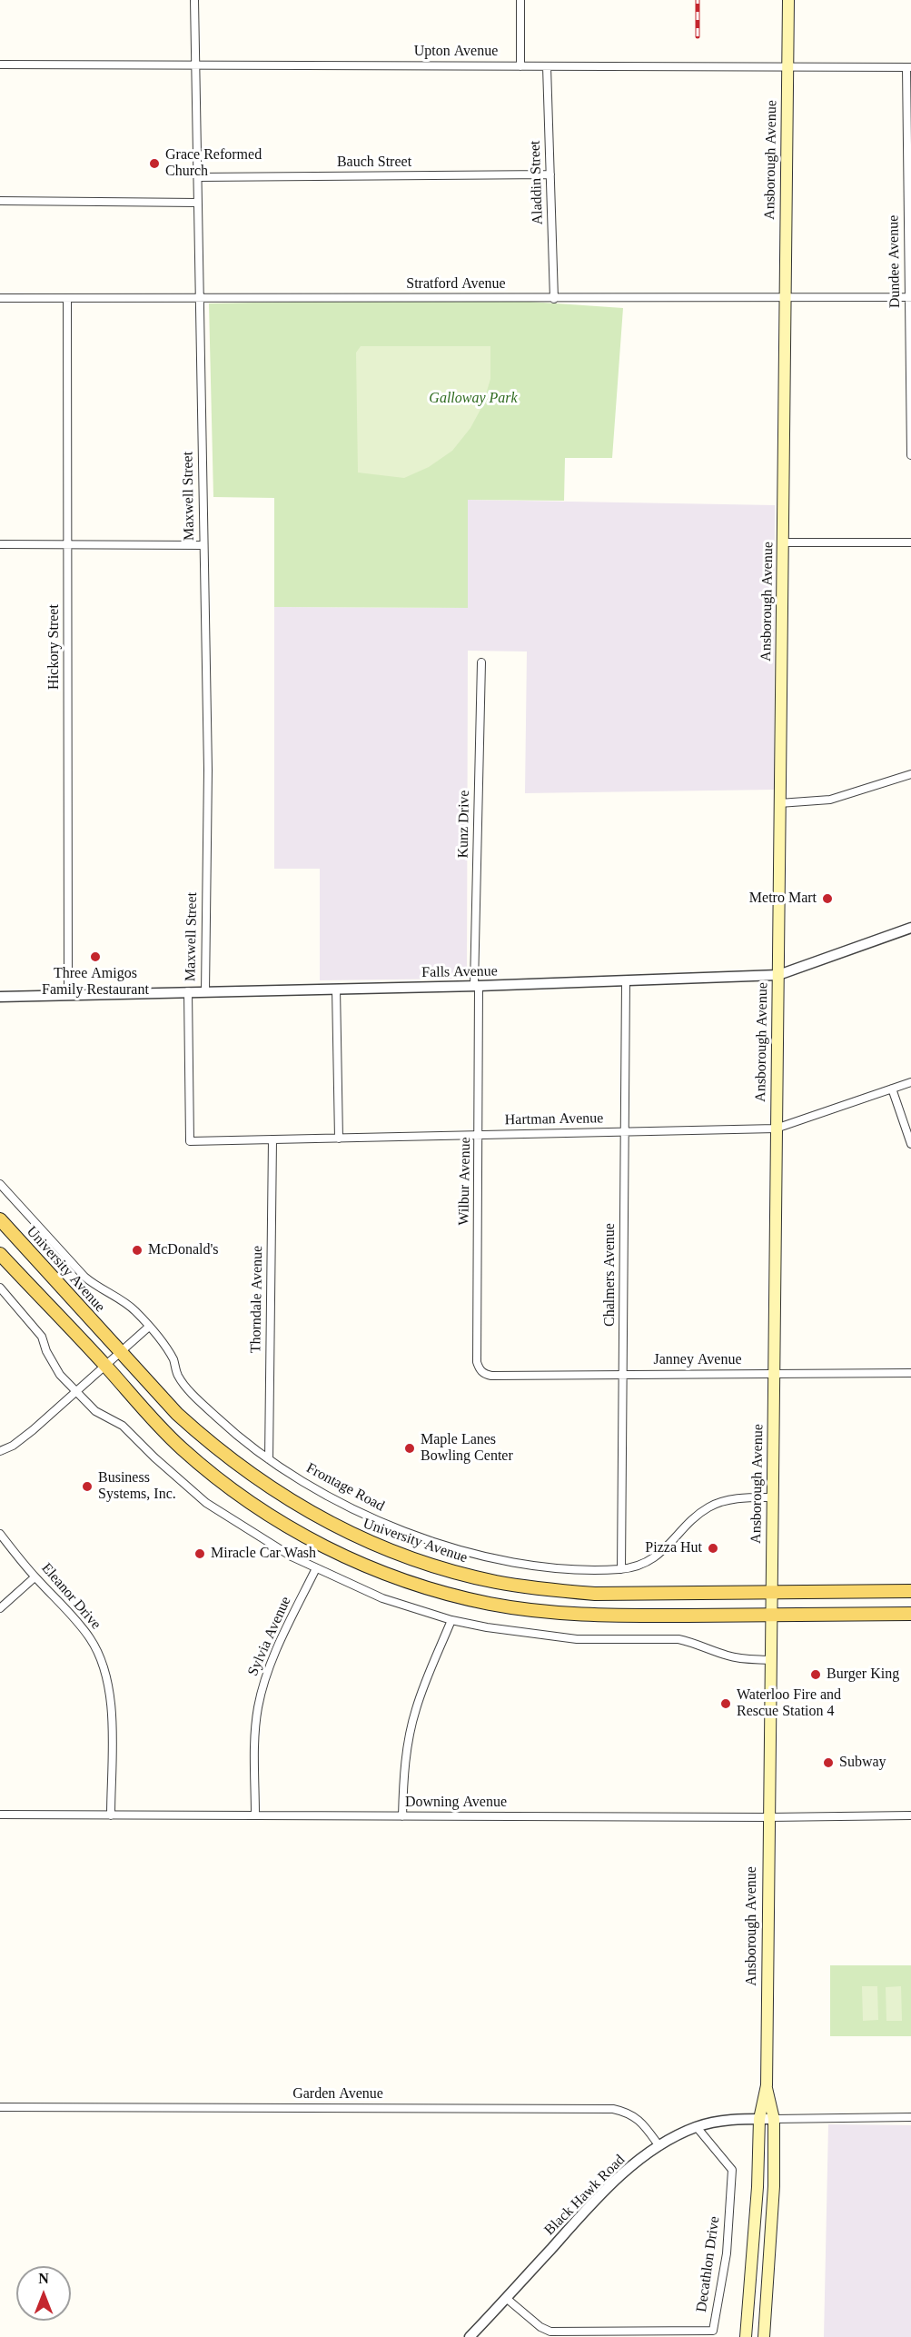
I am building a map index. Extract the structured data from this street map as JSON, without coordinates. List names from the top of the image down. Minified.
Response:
{"streets":{"main road":["Ansborough Avenue","University Avenue"],"street":["Upton Avenue","Bauch Street","Aladdin Street","Dundee Avenue","Stratford Avenue","Maxwell Street","Hickory Street","Kunz Drive","Falls Avenue","Hartman Avenue","Wilbur Avenue","Chalmers Avenue","Thorndale Avenue","Janney Avenue","Frontage Road","Eleanor Drive","Sylvia Avenue","Downing Avenue","Garden Avenue","Black Hawk Road","Decathlon Drive"]},"crossings":[["Upton Avenue","Ansborough Avenue"],["Upton Avenue","Aladdin Street"],["Upton Avenue","Dundee Avenue"],["Upton Avenue","Maxwell Street"],["Ansborough Avenue","Stratford Avenue"],["Ansborough Avenue","Falls Avenue"],["Ansborough Avenue","Hartman Avenue"],["Ansborough Avenue","University Avenue"],["Ansborough Avenue","Janney Avenue"],["Ansborough Avenue","Frontage Road"],["Ansborough Avenue","Downing Avenue"],["Ansborough Avenue","Black Hawk Road"],["Bauch Street","Aladdin Street"],["Bauch Street","Maxwell Street"],["Aladdin Street","Stratford Avenue"],["Dundee Avenue","Stratford Avenue"],["Stratford Avenue","Maxwell Street"],["Stratford Avenue","Hickory Street"],["Maxwell Street","Falls Avenue"],["Hickory Street","Falls Avenue"],["Kunz Drive","Falls Avenue"],["Kunz Drive","Wilbur Avenue"],["Falls Avenue","Hartman Avenue"],["Falls Avenue","Wilbur Avenue"],["Falls Avenue","Chalmers Avenue"],["Hartman Avenue","Wilbur Avenue"],["Hartman Avenue","Chalmers Avenue"],["Hartman Avenue","Thorndale Avenue"],["Wilbur Avenue","Janney Avenue"],["Chalmers Avenue","Janney Avenue"],["Chalmers Avenue","Frontage Road"],["Thorndale Avenue","Frontage Road"],["Eleanor Drive","Downing Avenue"],["Sylvia Avenue","Downing Avenue"],["Garden Avenue","Black Hawk Road"],["Black Hawk Road","Decathlon Drive"]],"parks":["Galloway Park"],"places":["Grace Reformed Church","Metro Mart","Three Amigos Family Restaurant","McDonald's","Maple Lanes Bowling Center","Business Systems, Inc.","Pizza Hut","Miracle Car Wash","Burger King","Waterloo Fire and Rescue Station 4","Subway"],"north":"top"}
